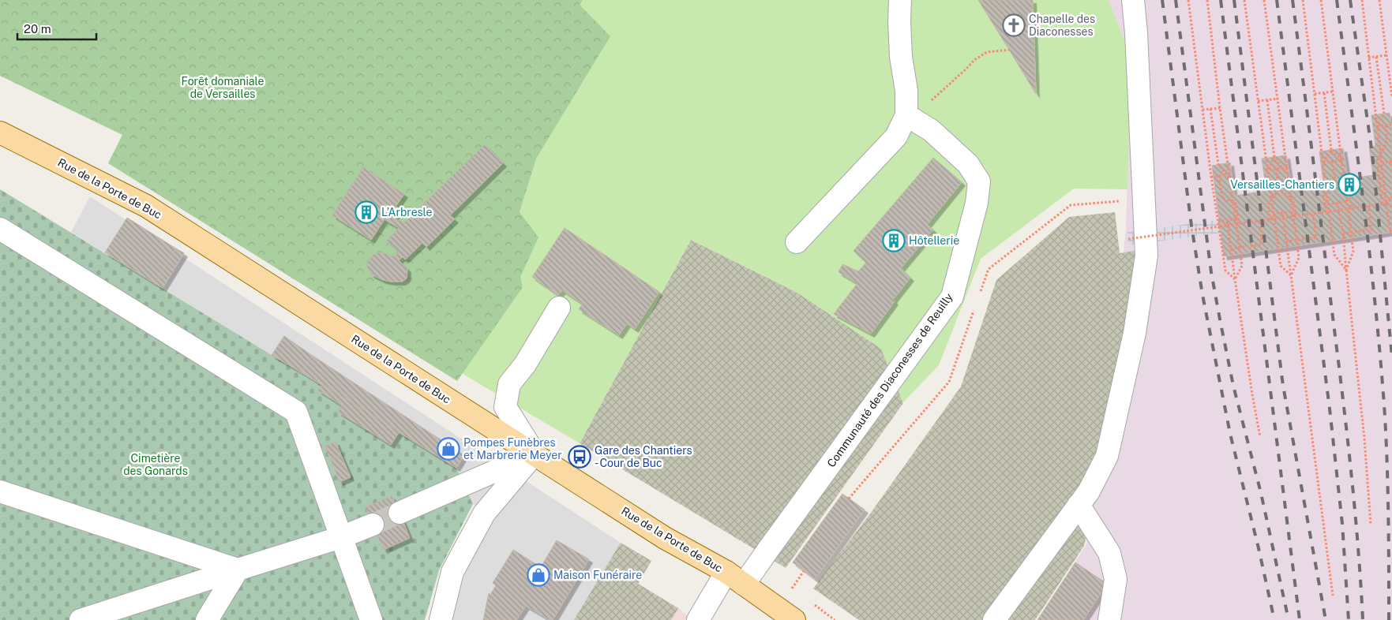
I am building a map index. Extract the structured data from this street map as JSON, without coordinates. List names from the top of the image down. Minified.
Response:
{"streets":{"main road":["Rue de la Porte de Buc"],"lane":["Communauté des Diaconesses de Reuilly"]},"crossings":[["Rue de la Porte de Buc","Communauté des Diaconesses de Reuilly"]],"parks":["Forêt domaniale de Versailles","Cimetière des Gonards"],"places":{"church":["Chapelle des Diaconesses"],"building":["Versailles-Chantiers","L’Arbresle","Hôtellerie"],"shop":["Pompes Funèbres et Marbrerie Meyer","Maison Funéraire"],"bus stop":["Gare des Chantiers - Cour de Buc"]},"scale_bar":"20 m"}
